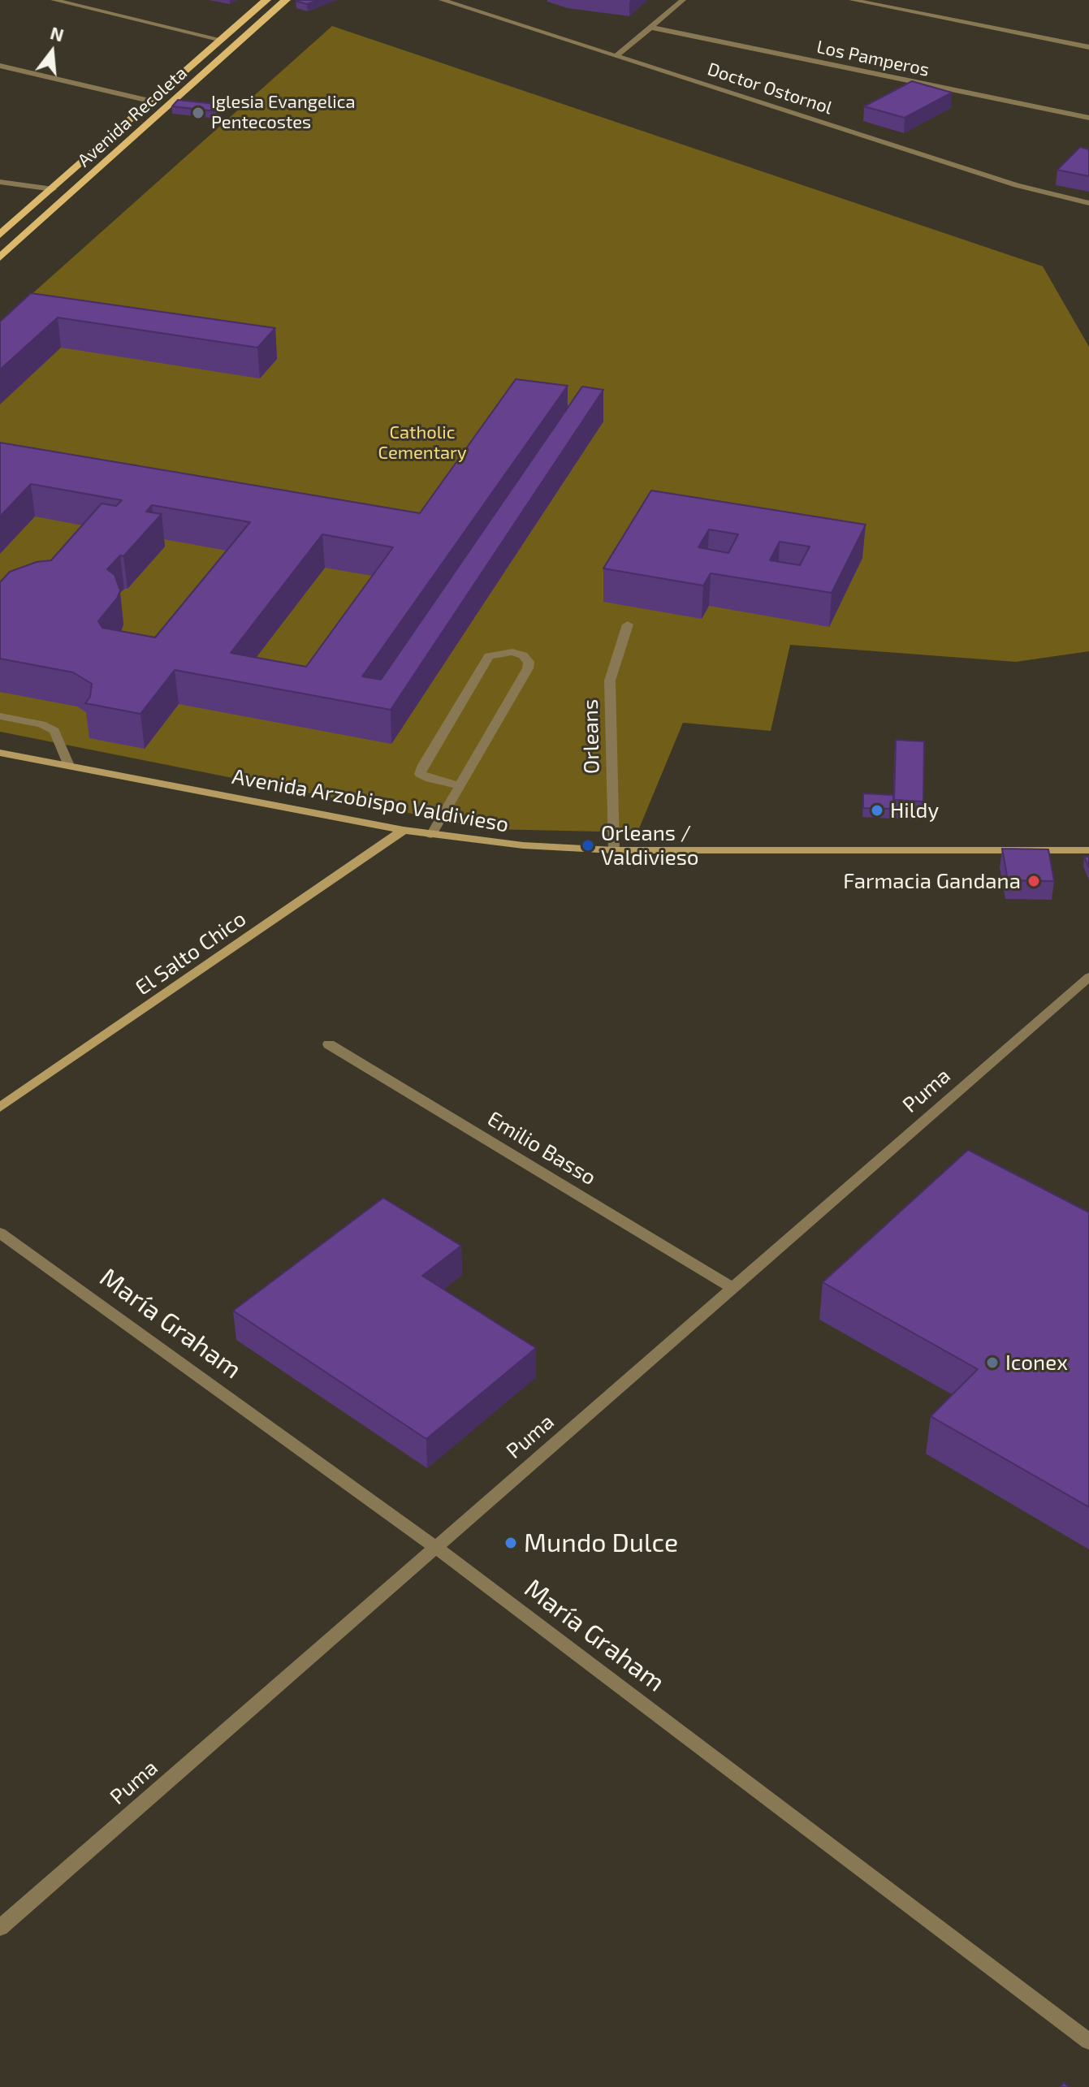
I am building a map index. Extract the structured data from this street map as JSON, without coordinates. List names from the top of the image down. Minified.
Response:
{"streets":{"main road":["Avenida Recoleta","Avenida Arzobispo Valdivieso","El Salto Chico"],"street":["Los Pamperos","Doctor Ostornol","Orleans","Puma","Emilio Basso","María Graham"]},"crossings":[["Orleans","Avenida Arzobispo Valdivieso"],["Avenida Arzobispo Valdivieso","El Salto Chico"],["Puma","Emilio Basso"],["Puma","María Graham"]],"parks":["Catholic Cementary"],"places":["Iglesia Evangelica Pentecostes","Hildy","Orleans / Valdivieso","Farmacia Gandana","Iconex","Mundo Dulce"],"north":"top"}
